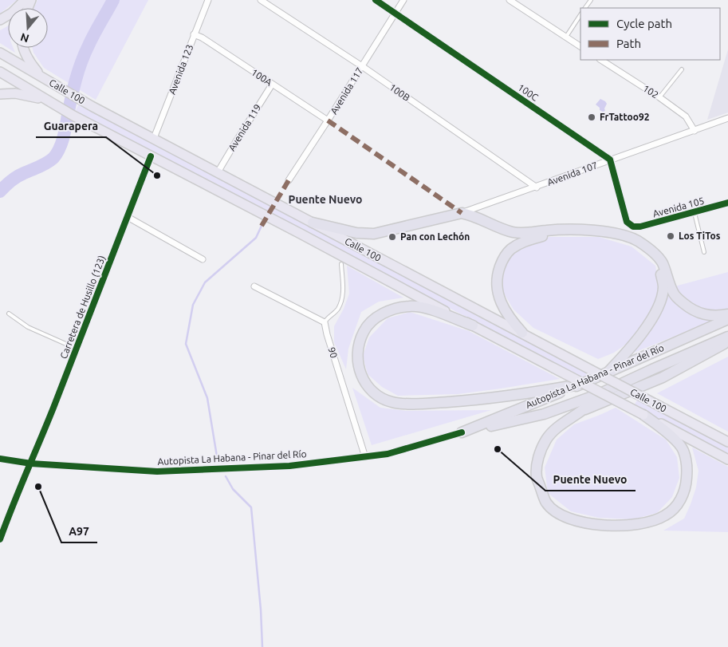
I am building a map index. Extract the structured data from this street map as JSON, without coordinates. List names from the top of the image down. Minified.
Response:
{"streets":{"highway":["Calle 100","Autopista La Habana - Pinar del Río"],"street":["Avenida 123","100A","Avenida 117","102","100B","100C","Avenida 119","Avenida 107","Avenida 105","Carretera de Husillo (123)","90"]},"crossings":[["Avenida 123","100A"],["Avenida 123","Calle 100"],["100A","Avenida 117"],["100A","Avenida 119"],["Avenida 117","100B"],["Avenida 117","100C"],["Calle 100","Avenida 119"],["Calle 100","Carretera de Husillo (123)"],["102","Avenida 107"],["100B","Avenida 107"],["100C","Avenida 107"],["100C","Avenida 105"],["Avenida 107","Avenida 105"],["Carretera de Husillo (123)","Autopista La Habana - Pinar del Río"],["90","Autopista La Habana - Pinar del Río"]],"districts":["Puente Nuevo"],"places":["FrTattoo92","Guarapera","Los TiTos","Pan con Lechón","Puente Nuevo","A97"],"legend":["Cycle path","Path"],"north":"bottom"}
